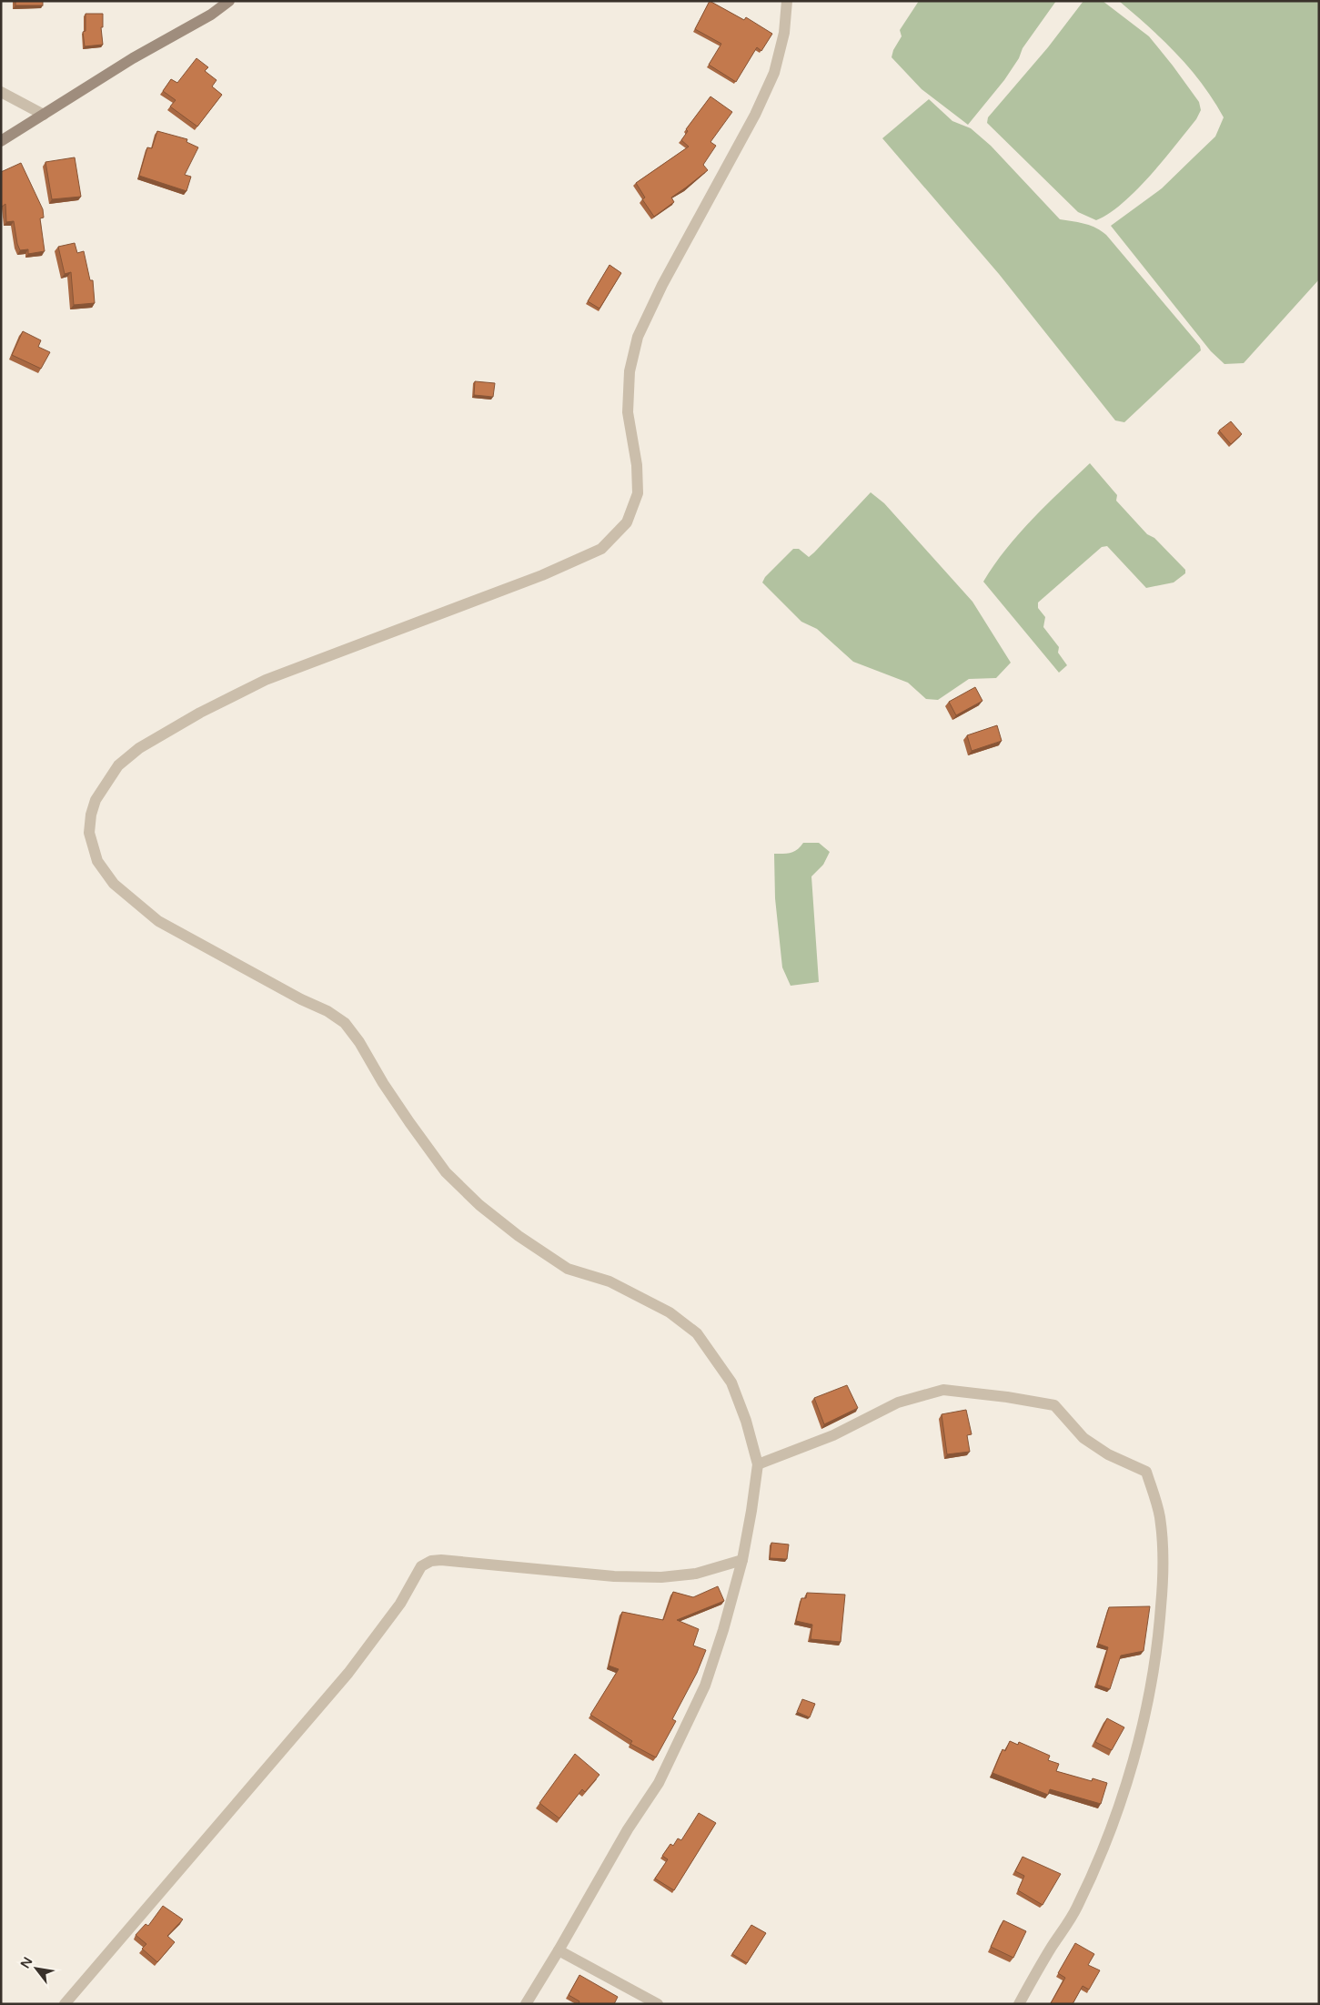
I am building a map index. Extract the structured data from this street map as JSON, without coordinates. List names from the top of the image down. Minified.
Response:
{"north":"top left"}
